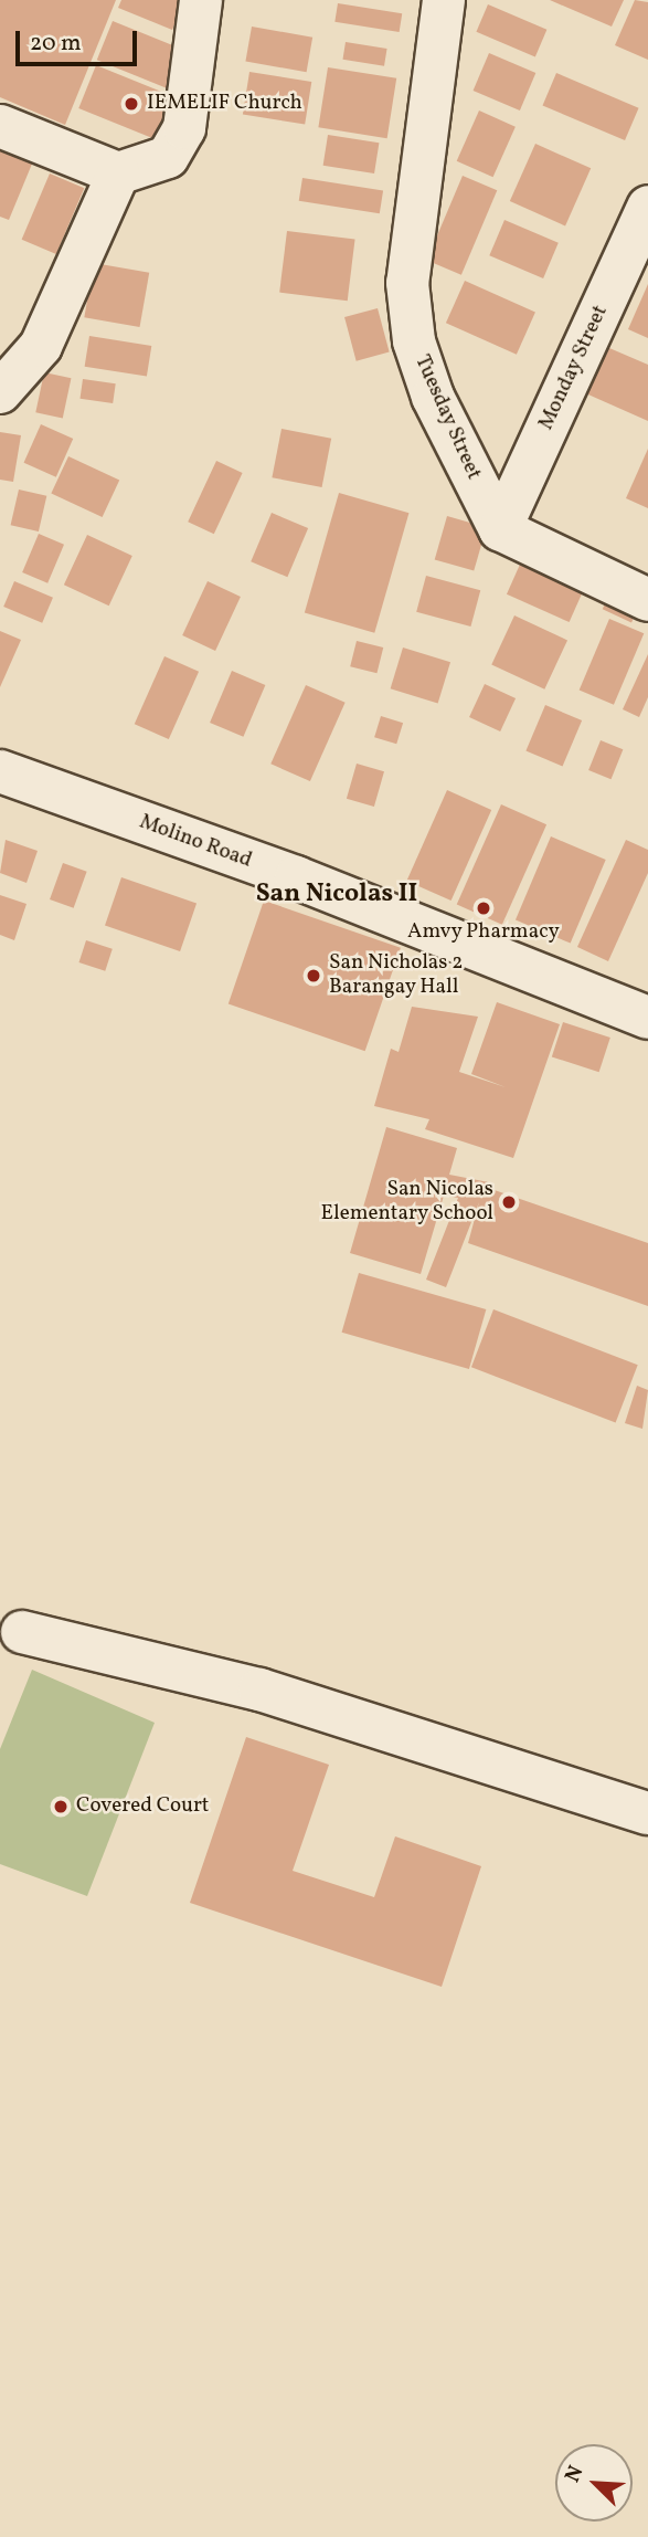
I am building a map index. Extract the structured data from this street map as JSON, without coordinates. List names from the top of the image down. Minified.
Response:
{"streets":{"street":["Monday Street","Tuesday Street","Molino Road"]},"crossings":[["Monday Street","Tuesday Street"]],"districts":["San Nicolas II"],"places":["IEMELIF Church","Amvy Pharmacy","San Nicholas 2 Barangay Hall","San Nicolas Elementary School","Covered Court"],"scale_bar":"20 m","north":"top left"}
